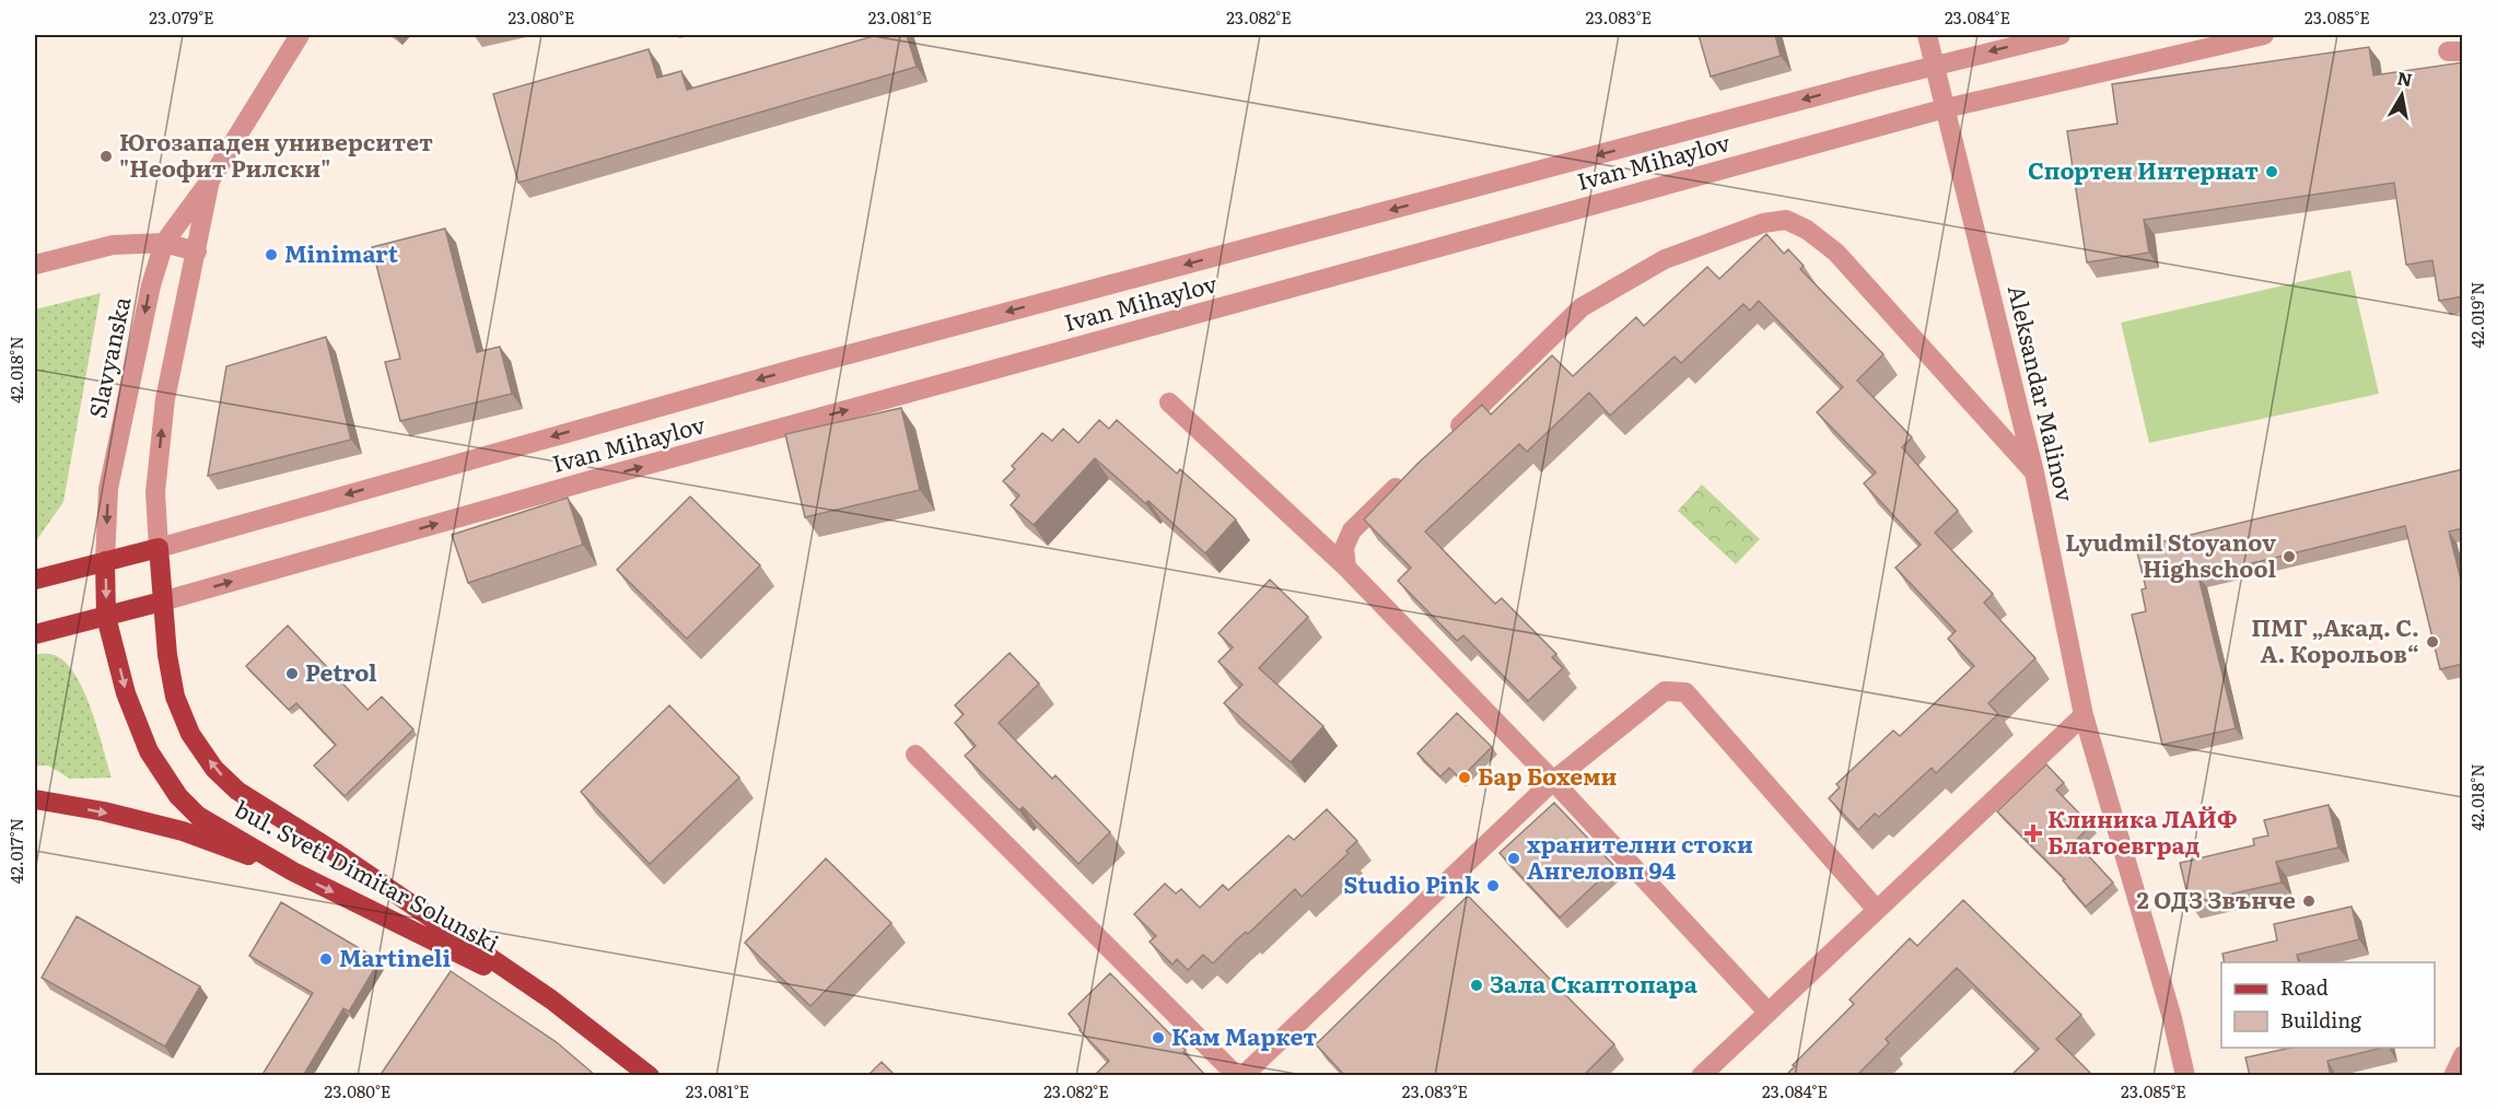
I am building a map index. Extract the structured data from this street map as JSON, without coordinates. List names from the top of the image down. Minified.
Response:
{"streets":{"main road":["Ivan Mihaylov","bul. Sveti Dimitar Solunski"],"street":["Slavyanska","Aleksandar Malinov"]},"crossings":[["Ivan Mihaylov","Slavyanska"],["Ivan Mihaylov","Aleksandar Malinov"],["Ivan Mihaylov","bul. Sveti Dimitar Solunski"],["Slavyanska","bul. Sveti Dimitar Solunski"]],"places":{"other":["Югозападен университет \"Неофит Рилски\"","Спортен Интернат","Minimart","Lyudmil Stoyanov Highschool","ПМГ „Акад. С. А. Корольов“","Petrol","Бар Бохеми","хранителни стоки Ангеловп 94","Studio Pink","2 ОДЗ Звънче","Martineli","Зала Скаптопара","Кам Маркет"],"health":["Клиника ЛАЙФ Благоевград"]},"legend":["Road","Building"],"north":"top","coordinates":["23.079°E","23.080°E","23.081°E","23.082°E","23.083°E","23.084°E","23.085°E","42.019°N","42.018°N","42.017°N"]}
